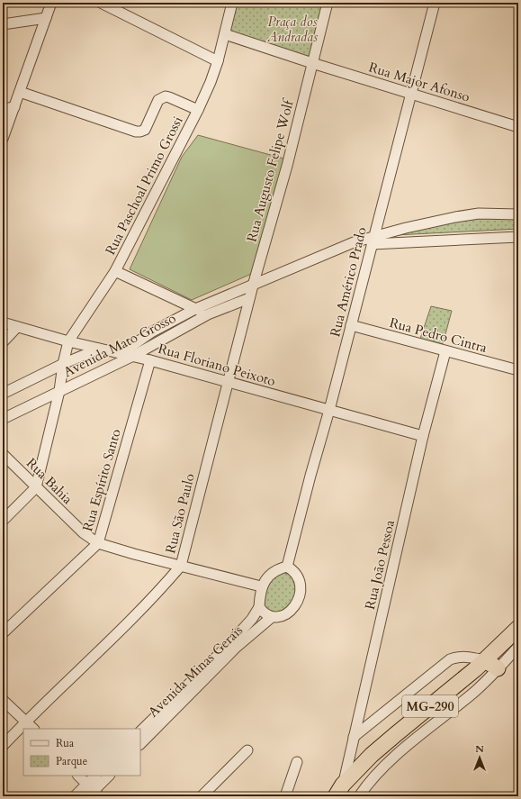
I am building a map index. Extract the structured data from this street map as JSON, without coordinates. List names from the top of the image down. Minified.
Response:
{"streets":{"highway":["MG-290"],"street":["Rua Major Afonso","Rua Augusto Felipe Wolf","Rua Paschoal Primo Grossi","Rua Américo Prado","Rua Pedro Cintra","Avenida Mato Grosso","Rua Floriano Peixoto","Rua Espírito Santo","Rua Bahia","Rua São Paulo","Rua João Pessoa","Avenida Minas Gerais"]},"crossings":[["Rua Major Afonso","Rua Augusto Felipe Wolf"],["Rua Major Afonso","Rua Américo Prado"],["Rua Augusto Felipe Wolf","Avenida Mato Grosso"],["Rua Augusto Felipe Wolf","Rua São Paulo"],["Rua Paschoal Primo Grossi","Rua Floriano Peixoto"],["Rua Américo Prado","Rua Pedro Cintra"],["Rua Américo Prado","Avenida Mato Grosso"],["Rua Américo Prado","Rua Floriano Peixoto"],["Rua Américo Prado","Rua Bahia"],["Rua Américo Prado","Avenida Minas Gerais"],["Rua Pedro Cintra","Rua João Pessoa"],["Avenida Mato Grosso","Rua Floriano Peixoto"],["Avenida Mato Grosso","Rua São Paulo"],["Rua Floriano Peixoto","Rua Espírito Santo"],["Rua Floriano Peixoto","Rua São Paulo"],["Rua Floriano Peixoto","Rua João Pessoa"],["Rua Espírito Santo","Rua Bahia"],["Rua Bahia","Rua São Paulo"],["Rua Bahia","Avenida Minas Gerais"],["Rua João Pessoa","MG-290"]],"parks":["Praça dos Andradas"],"legend":["Rua","Parque"],"north":"top"}
